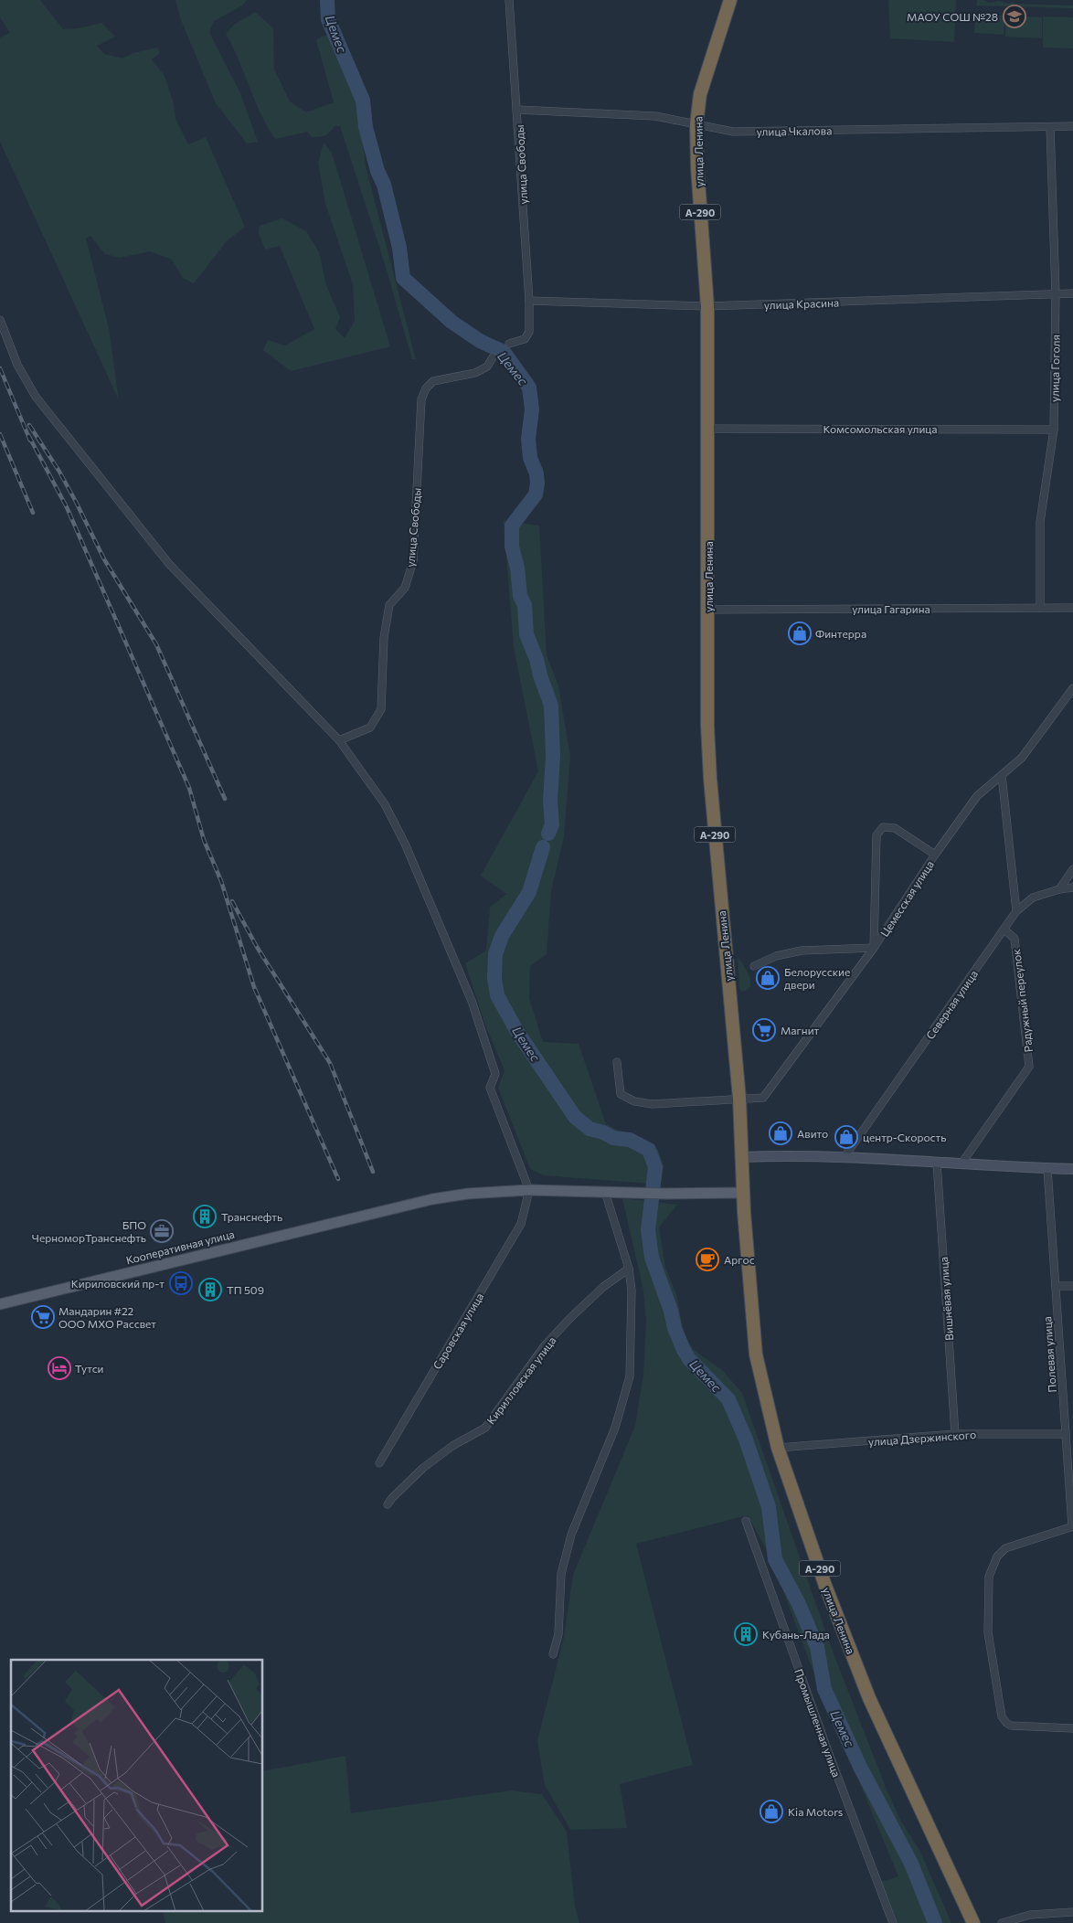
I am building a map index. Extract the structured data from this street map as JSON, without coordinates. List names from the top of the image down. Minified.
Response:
{"streets":{"highway":["улица Ленина","А-290"],"main road":["Кооперативная улица"],"street":["улица Чкалова","улица Свободы","улица Красина","улица Гоголя","Комсомольская улица","улица Гагарина","Цемесская улица","Радужный переулок","Северная улица","Вишнёвая улица","Саровская улица","Полевая улица","Кирилловская улица","улица Дзержинского","Промышленная улица"]},"crossings":[["улица Чкалова","улица Ленина"],["улица Чкалова","улица Свободы"],["улица Чкалова","улица Гоголя"],["улица Ленина","улица Красина"],["улица Ленина","Комсомольская улица"],["улица Ленина","улица Гагарина"],["улица Ленина","Цемесская улица"],["улица Ленина","Кооперативная улица"],["улица Ленина","улица Дзержинского"],["улица Свободы","улица Красина"],["улица Красина","улица Гоголя"],["улица Гоголя","Комсомольская улица"],["улица Гоголя","улица Гагарина"],["Радужный переулок","Северная улица"],["Кооперативная улица","Саровская улица"],["Вишнёвая улица","улица Дзержинского"],["Полевая улица","улица Дзержинского"]],"water":["Цемес"],"places":{"school or university":["МАОУ СОШ №28"],"shop":["Финтерра","Белорусские двери","Авито","центр-Скорость","Kia Motors"],"supermarket":["Магнит","Мандарин #22 ООО МХО Рассвет"],"building":["Транснефть","ТП 509","Кубань-Лада"],"office":["БПО ЧерноморТранснефть"],"cafe":["Аргос"],"bus stop":["Кириловский пр-т"],"hotel":["Тутси"]}}
